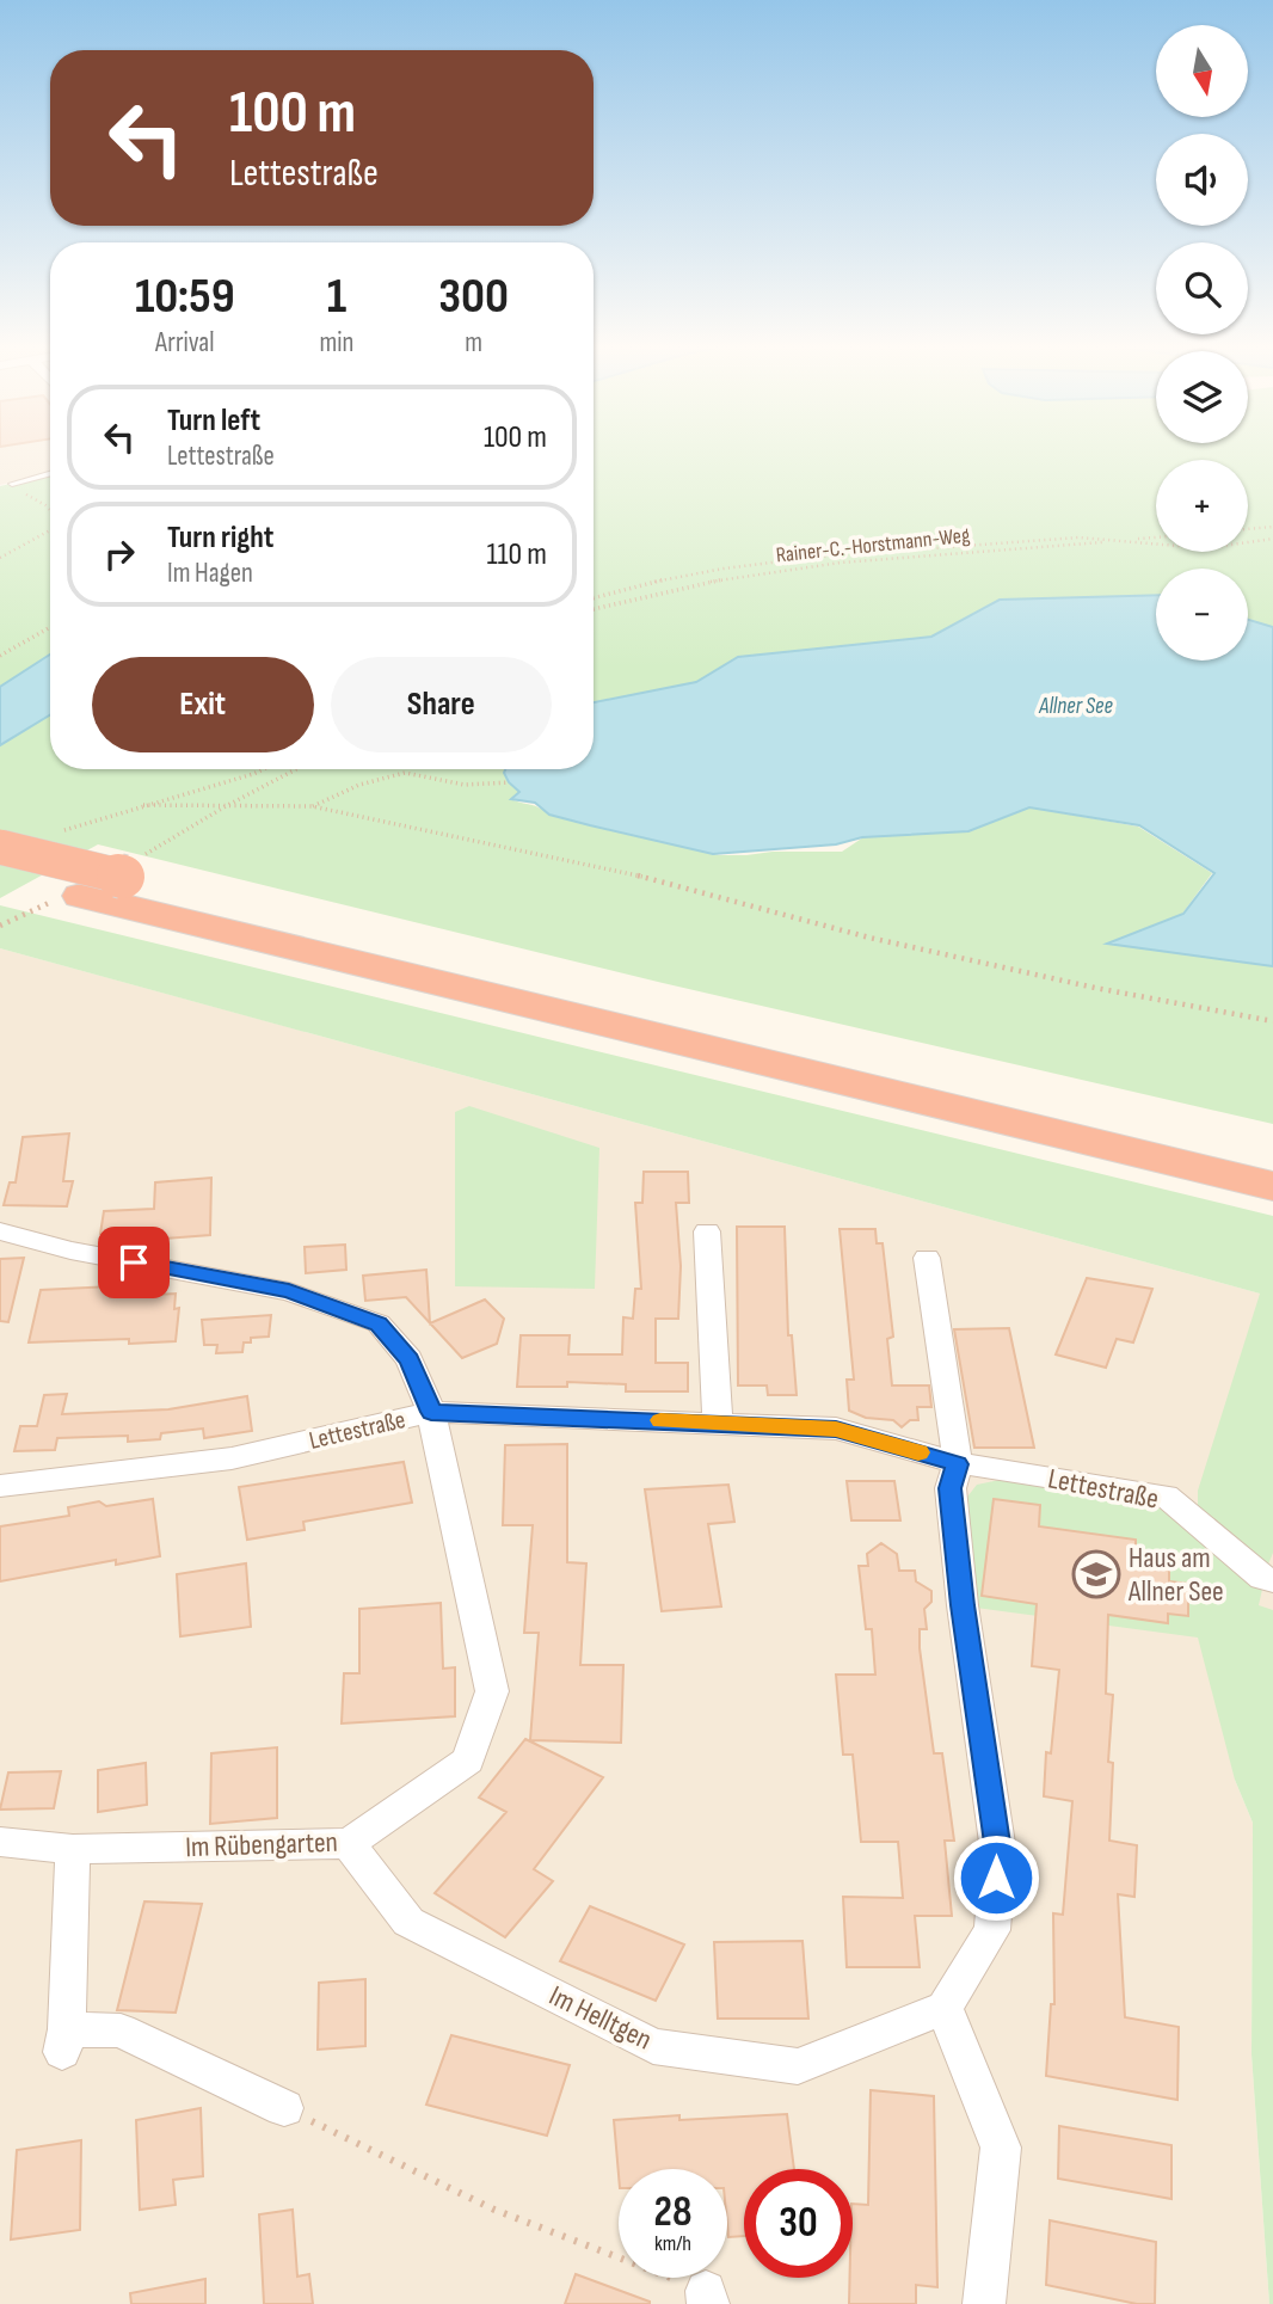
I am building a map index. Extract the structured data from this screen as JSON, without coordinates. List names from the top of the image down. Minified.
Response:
{"streets":{"street":["Lettestraße","Im Rübengarten","Im Helltgen"],"path":["Rainer-C.-Horstmann-Weg"]},"crossings":[["Lettestraße","Im Rübengarten"],["Im Rübengarten","Im Helltgen"]],"water":["Allner See"],"places":{"school or university":["Haus am Allner See"]},"north":"bottom","page":{"map_buttons":["+","−"],"turn":["100 m","Lettestraße"],"eta":["10:59","Arrival","1","min","300","m"],"list":[{"name":"Turn left","note":"Lettestraße","value":"100 m"},{"name":"Turn right","note":"Im Hagen","value":"110 m"}],"buttons":["Exit","Share"],"speed":"28 km/h","limit":"30"}}
